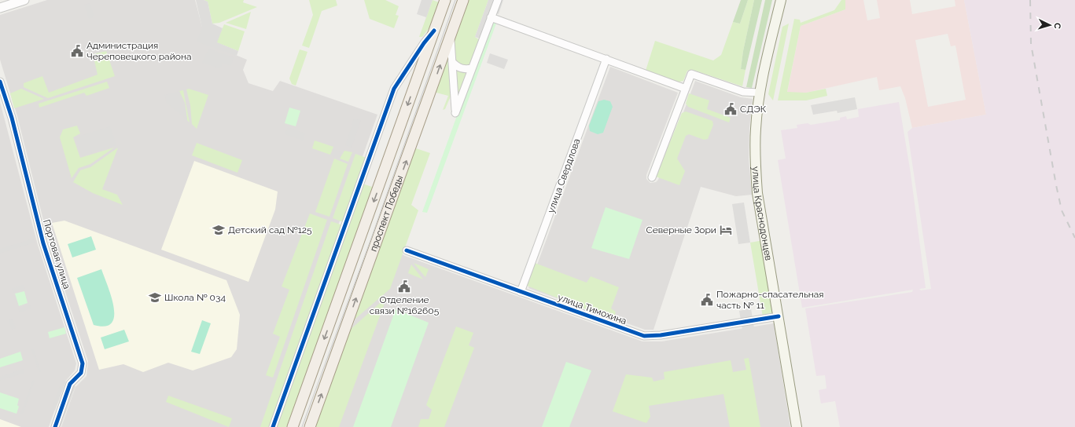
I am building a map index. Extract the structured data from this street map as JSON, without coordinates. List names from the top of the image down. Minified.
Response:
{"streets":{"main road":["проспект Победы","улица Краснодонцев"],"street":["улица Свердлова","Портовая улица","улица Тимохина"]},"crossings":[["улица Свердлова","улица Тимохина"],["улица Краснодонцев","улица Тимохина"]],"places":{"public building":["Администрация Череповецкого района","СДЭК","Отделение связи №162605","Пожарно-спасательная часть № 11"],"school or university":["Детский сад №125","Школа № 034"],"hotel":["Северные Зори"]},"north":"right"}
